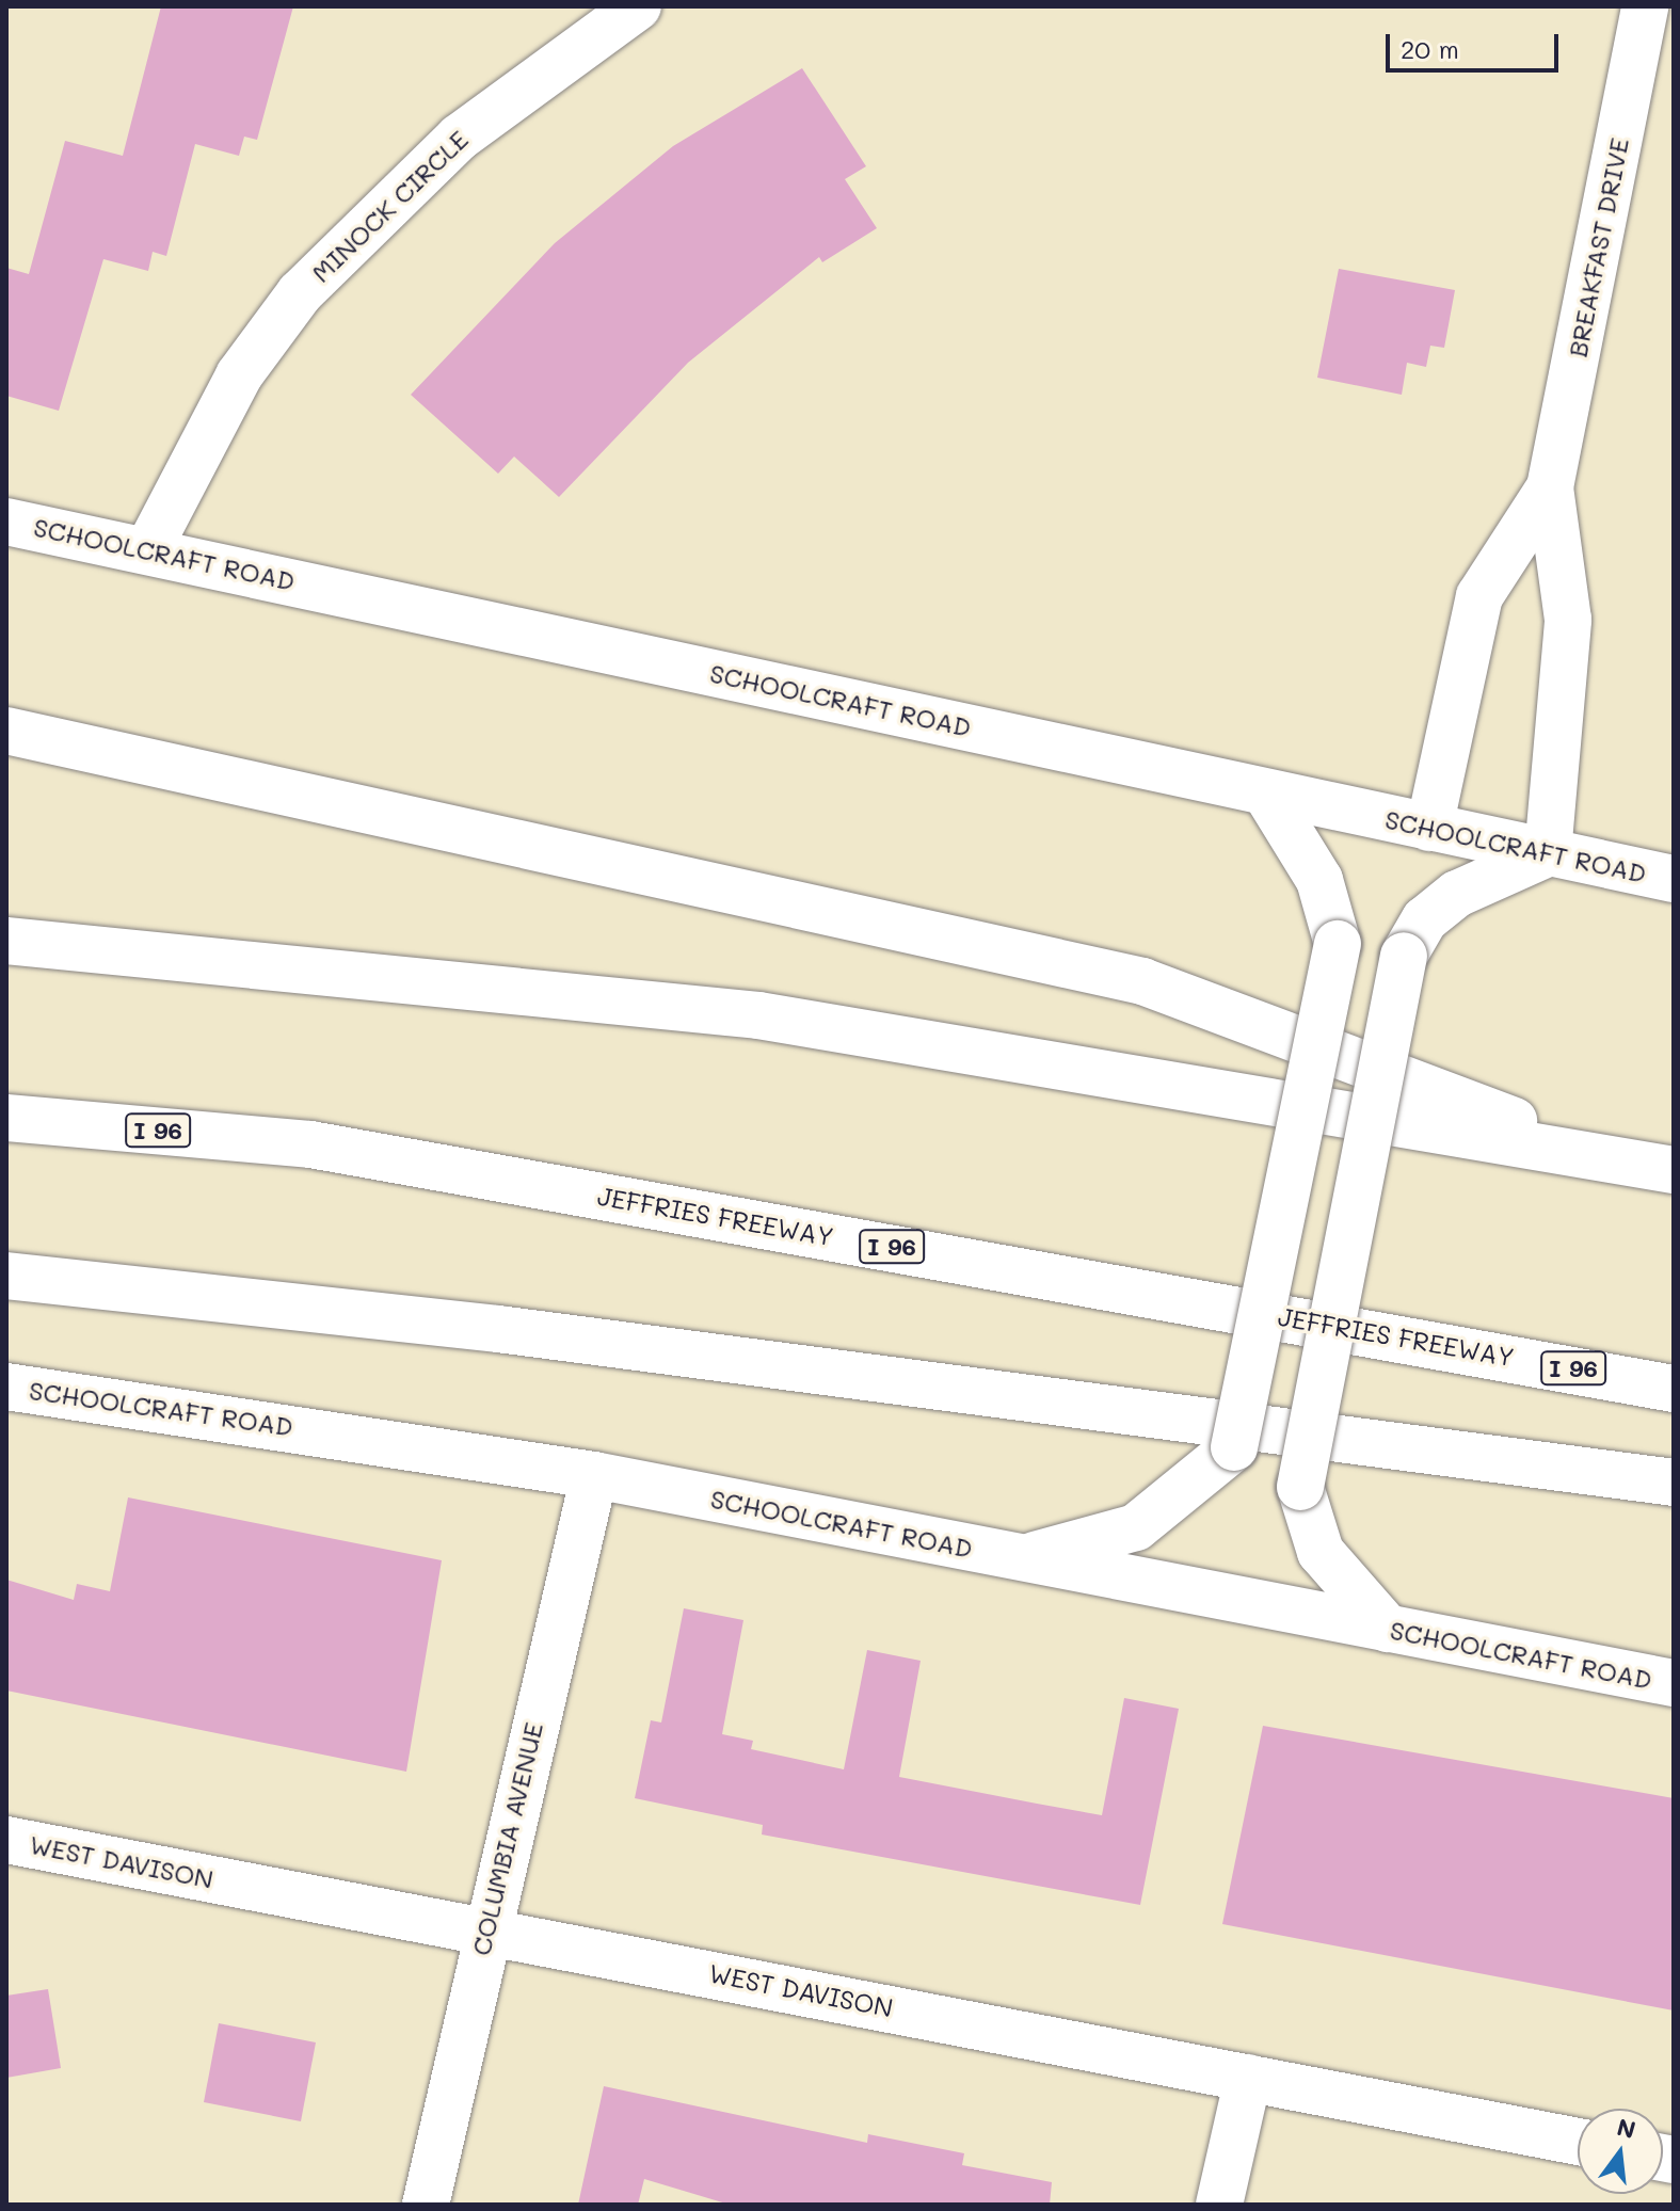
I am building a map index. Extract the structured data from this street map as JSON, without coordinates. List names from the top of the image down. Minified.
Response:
{"streets":{"main road":["MINOCK CIRCLE","BREAKFAST DRIVE","SCHOOLCRAFT ROAD","I 96","JEFFRIES FREEWAY","COLUMBIA AVENUE","WEST DAVISON"]},"crossings":[["MINOCK CIRCLE","SCHOOLCRAFT ROAD"],["BREAKFAST DRIVE","SCHOOLCRAFT ROAD"],["SCHOOLCRAFT ROAD","COLUMBIA AVENUE"],["COLUMBIA AVENUE","WEST DAVISON"]],"scale_bar":"20 m","north":"top"}
